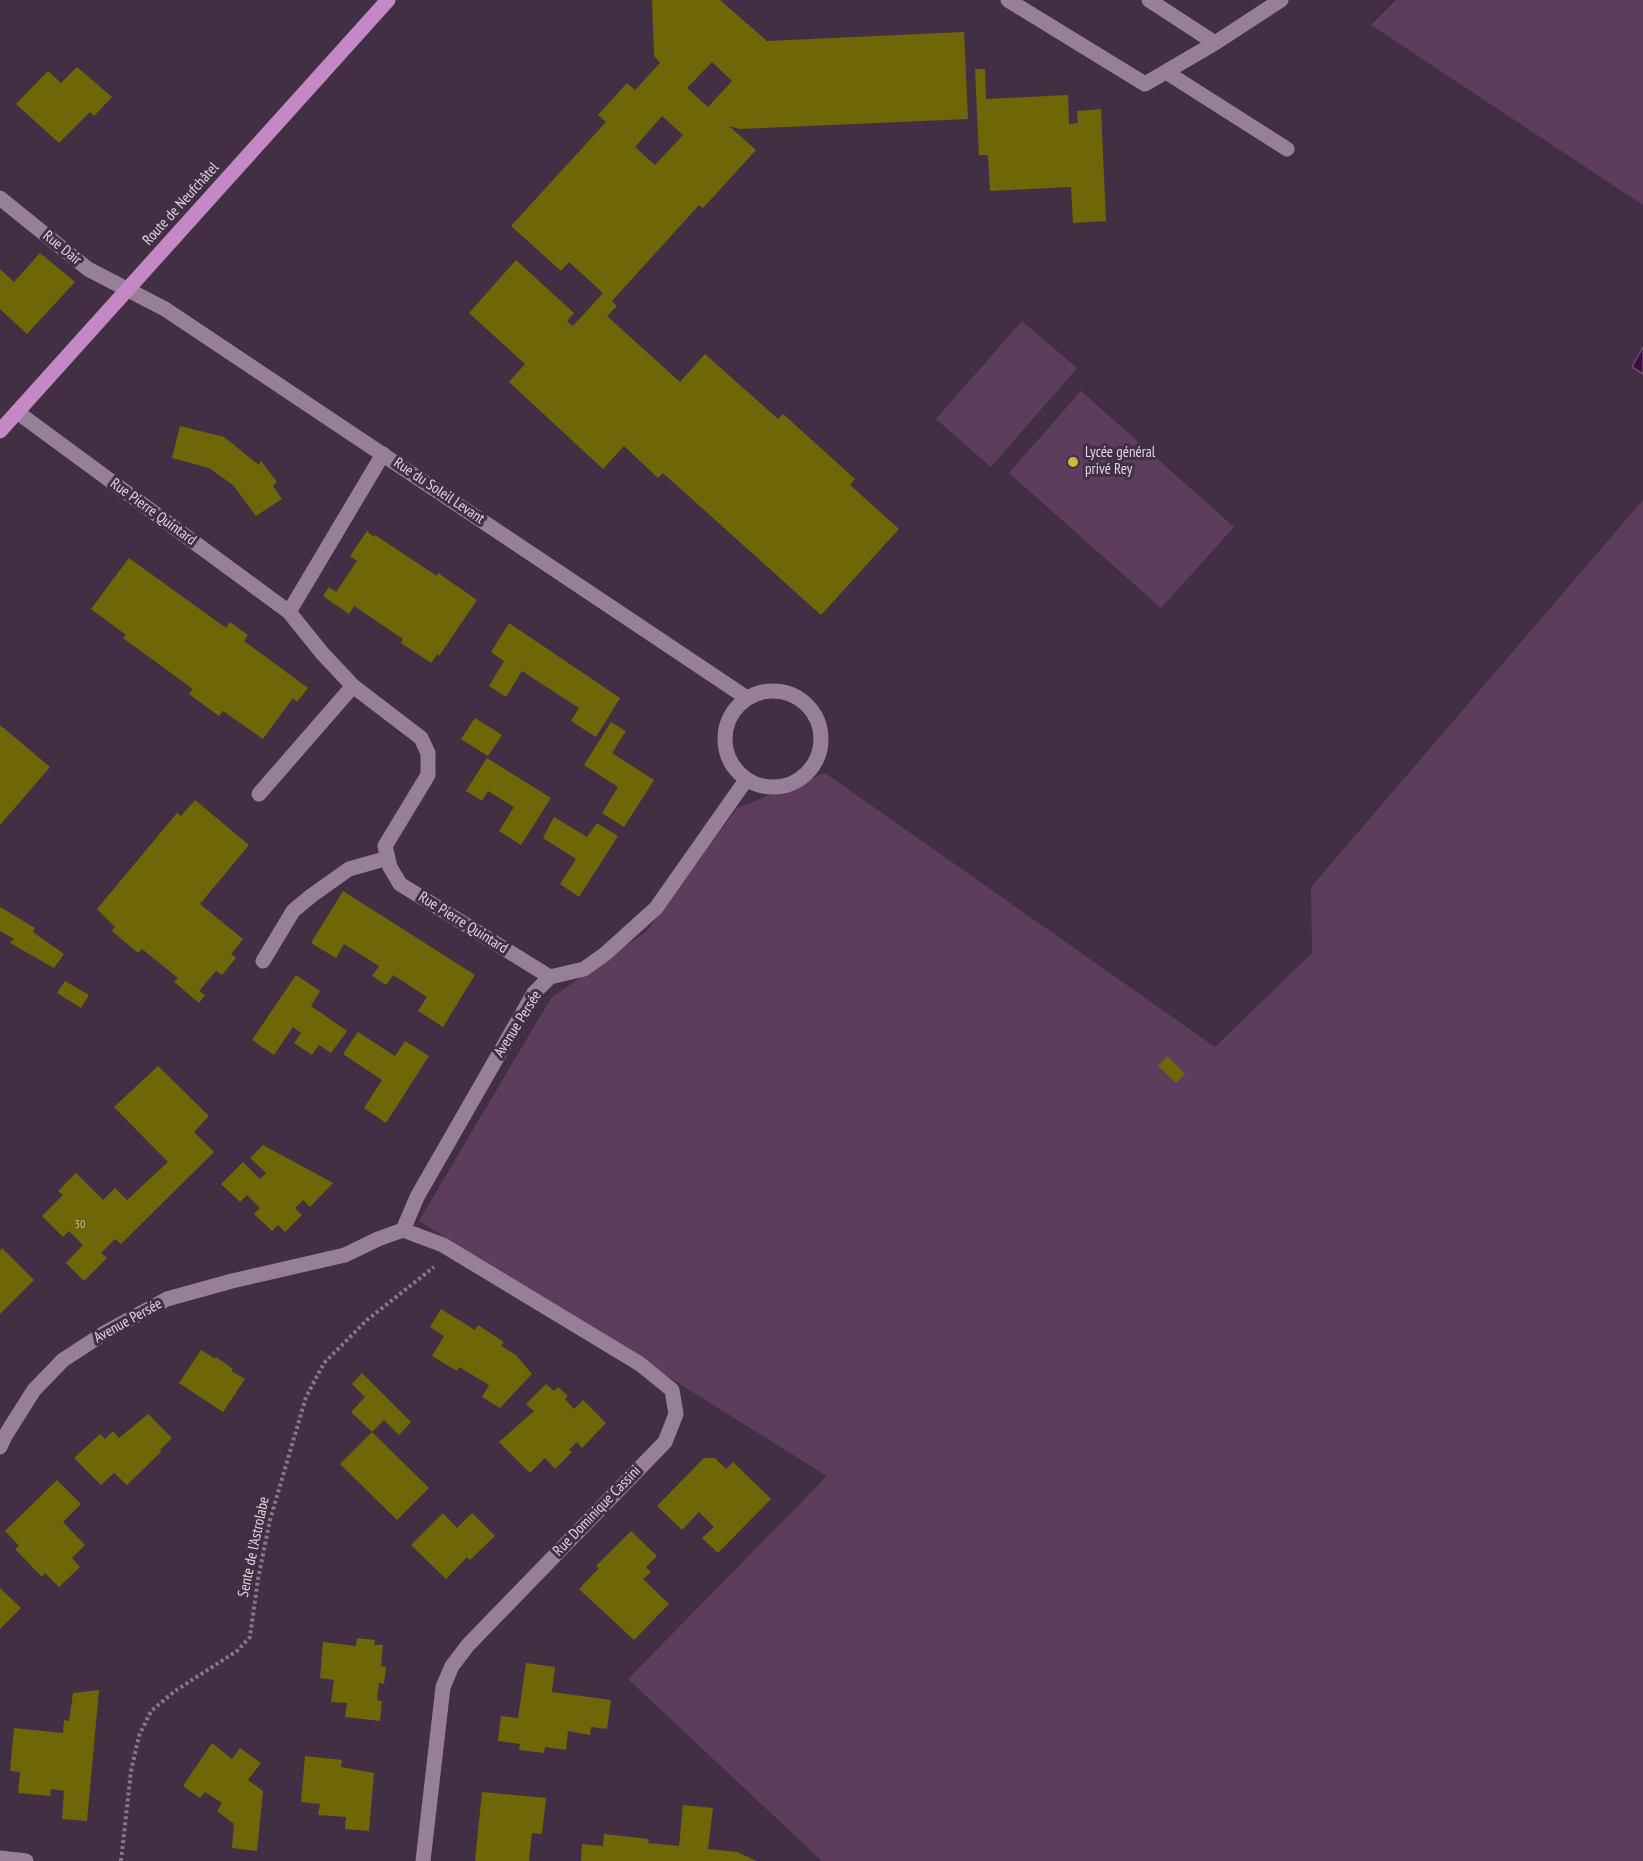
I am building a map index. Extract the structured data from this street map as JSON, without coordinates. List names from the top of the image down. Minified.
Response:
{"streets":{"main road":["Route de Neufchâtel"],"street":["Rue Dair","Rue du Soleil Levant","Rue Pierre Quintard","Avenue Persée","Rue Dominique Cassini"],"path":["Sente de l'Astrolabe"]},"crossings":[["Route de Neufchâtel","Rue Dair"],["Route de Neufchâtel","Rue du Soleil Levant"],["Route de Neufchâtel","Rue Pierre Quintard"],["Rue Dair","Rue du Soleil Levant"],["Rue du Soleil Levant","Avenue Persée"],["Rue Pierre Quintard","Avenue Persée"],["Rue Dominique Cassini","Sente de l'Astrolabe"]],"places":["Lycée général privé Rey"],"house_numbers":["30"]}
